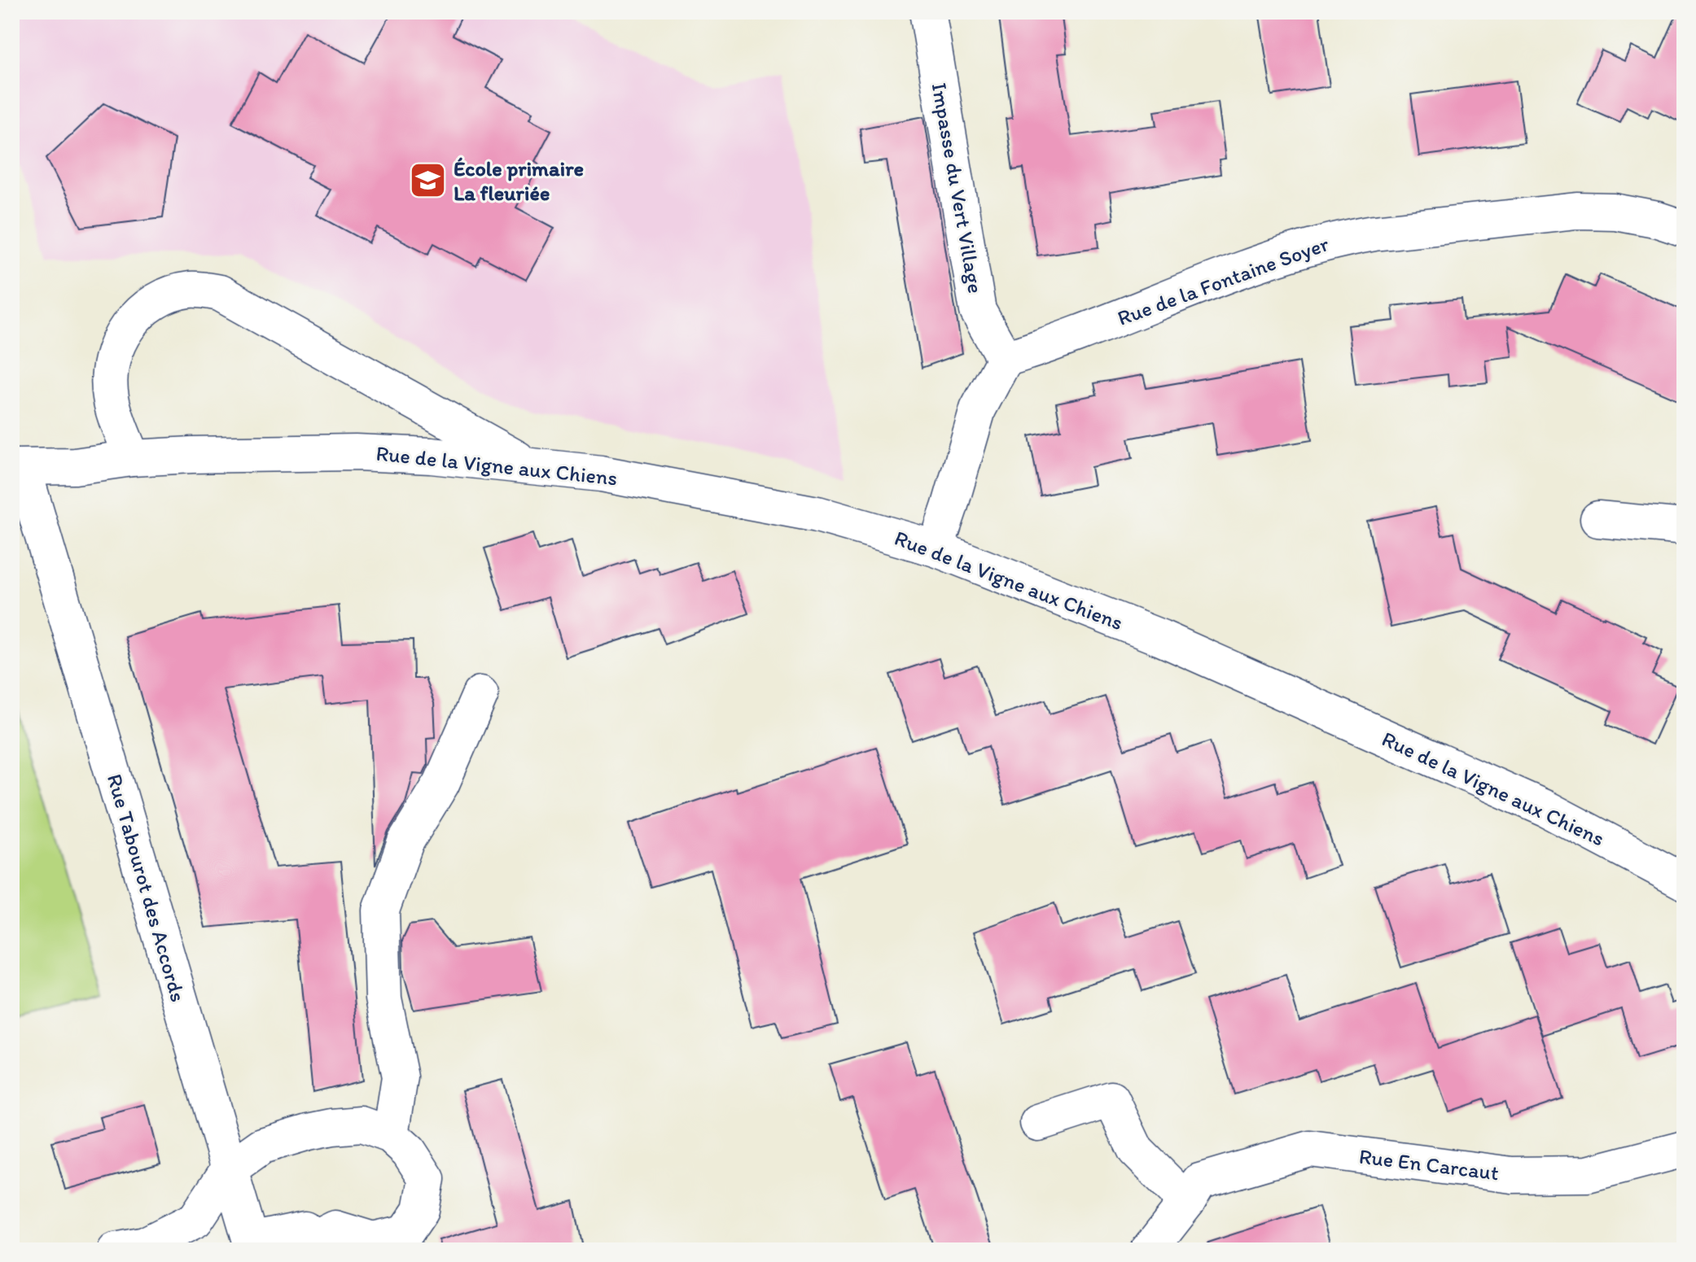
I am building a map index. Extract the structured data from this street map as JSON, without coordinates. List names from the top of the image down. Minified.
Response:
{"streets":{"street":["Impasse du Vert Village","Rue de la Fontaine Soyer","Rue de la Vigne aux Chiens","Rue Tabourot des Accords","Rue En Carcaut"]},"crossings":[["Impasse du Vert Village","Rue de la Fontaine Soyer"],["Rue de la Vigne aux Chiens","Rue Tabourot des Accords"]],"places":{"school or university":["École primaire La fleuriée"]}}
